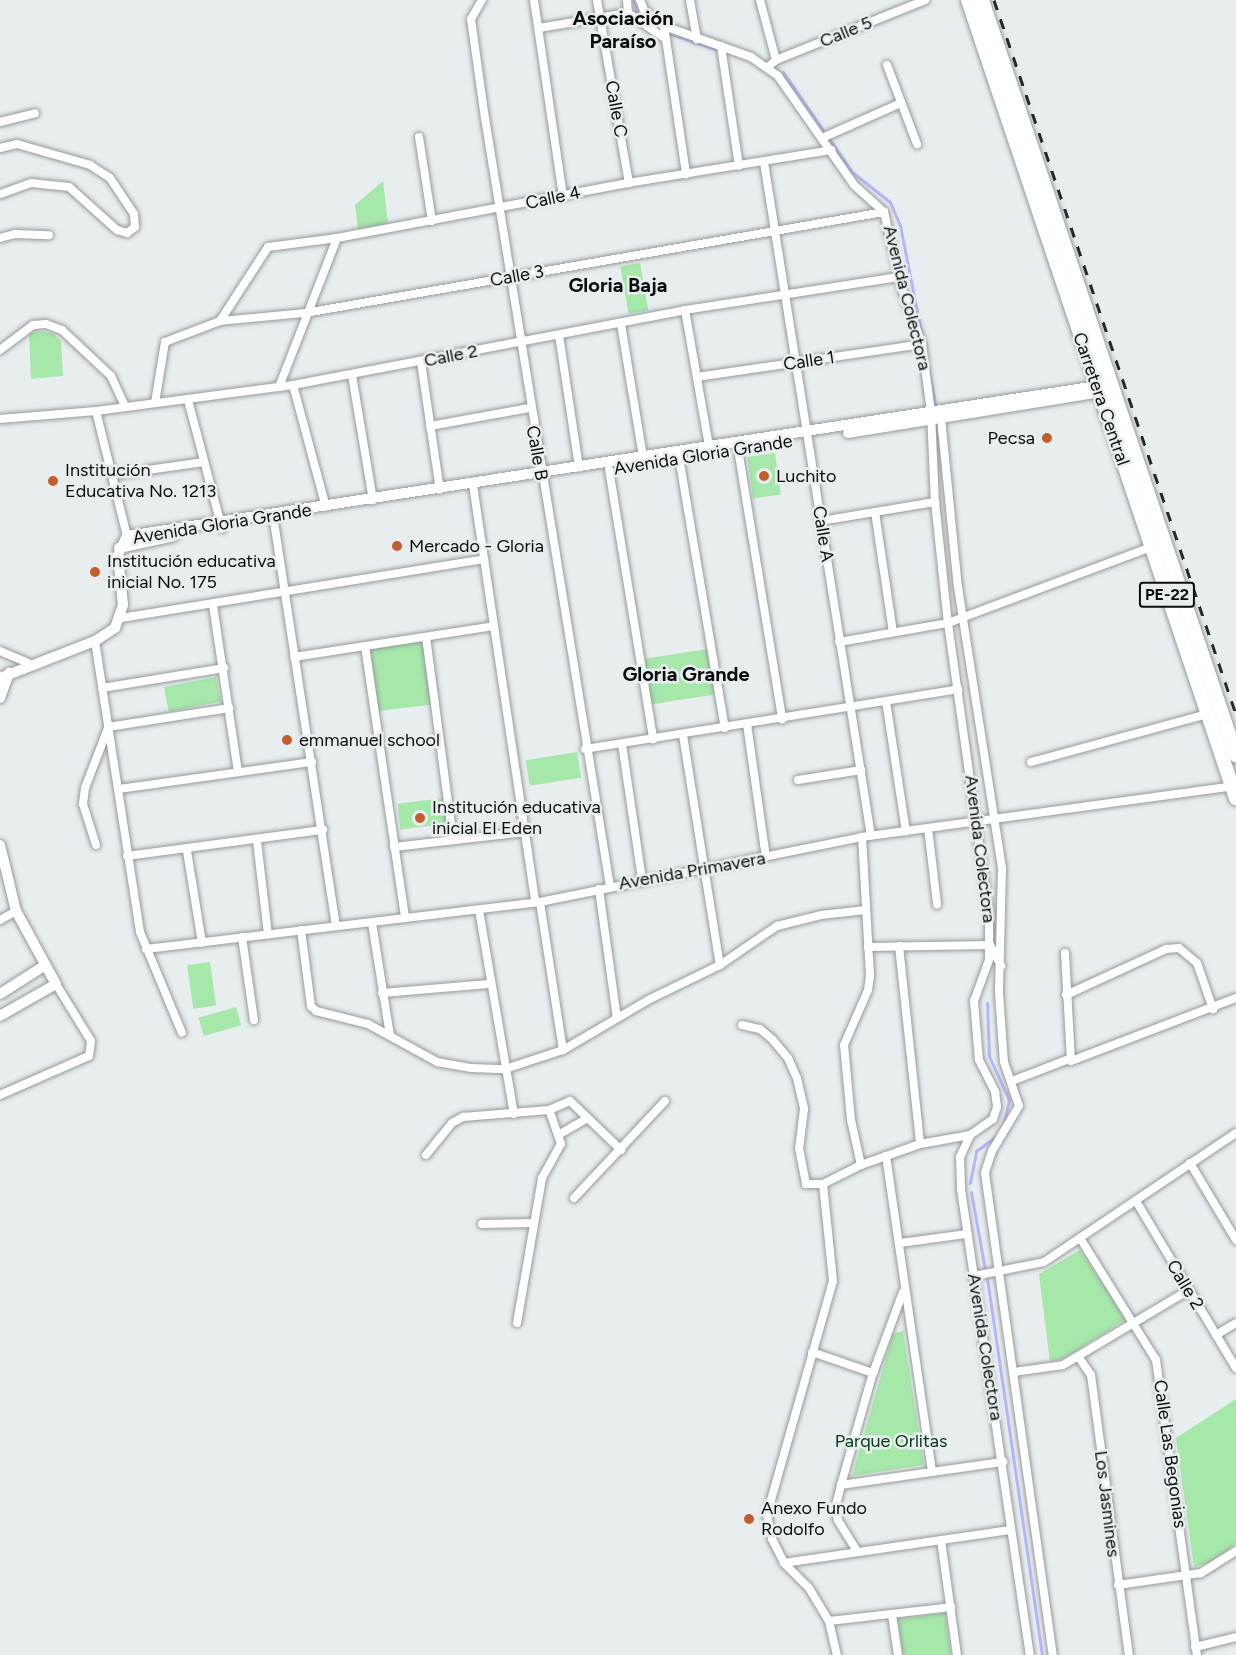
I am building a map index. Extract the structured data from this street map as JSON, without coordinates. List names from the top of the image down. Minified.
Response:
{"streets":{"highway":["Carretera Central","PE-22"],"street":["Calle 5","Calle C","Calle 4","Calle 3","Avenida Colectora","Calle 2","Calle 1","Calle B","Avenida Gloria Grande","Calle A","Avenida Primavera","Calle Las Begonias","Los Jasmines"]},"crossings":[["Calle 5","Avenida Colectora"],["Calle C","Calle 4"],["Calle 4","Calle 3"],["Calle 4","Avenida Colectora"],["Calle 4","Calle B"],["Calle 4","Calle A"],["Calle 3","Avenida Colectora"],["Calle 3","Calle 2"],["Calle 3","Calle B"],["Calle 3","Calle A"],["Avenida Colectora","Calle 2"],["Avenida Colectora","Calle 1"],["Avenida Colectora","Avenida Gloria Grande"],["Avenida Colectora","Avenida Primavera"],["Calle 2","Calle B"],["Calle 2","Calle A"],["Calle 1","Calle A"],["Carretera Central","Avenida Gloria Grande"],["Carretera Central","Avenida Primavera"],["Calle B","Avenida Gloria Grande"],["Calle B","Avenida Primavera"],["Avenida Gloria Grande","Calle A"],["Calle A","Avenida Primavera"]],"districts":["Asociación Paraíso","Gloria Baja","Gloria Grande"],"parks":["Parque Orlitas"],"places":["Pecsa","Luchito","Institución Educativa No. 1213","Mercado - Gloria","Institución educativa inicial No. 175","emmanuel school","Institución educativa inicial El Eden","Anexo Fundo Rodolfo"]}
